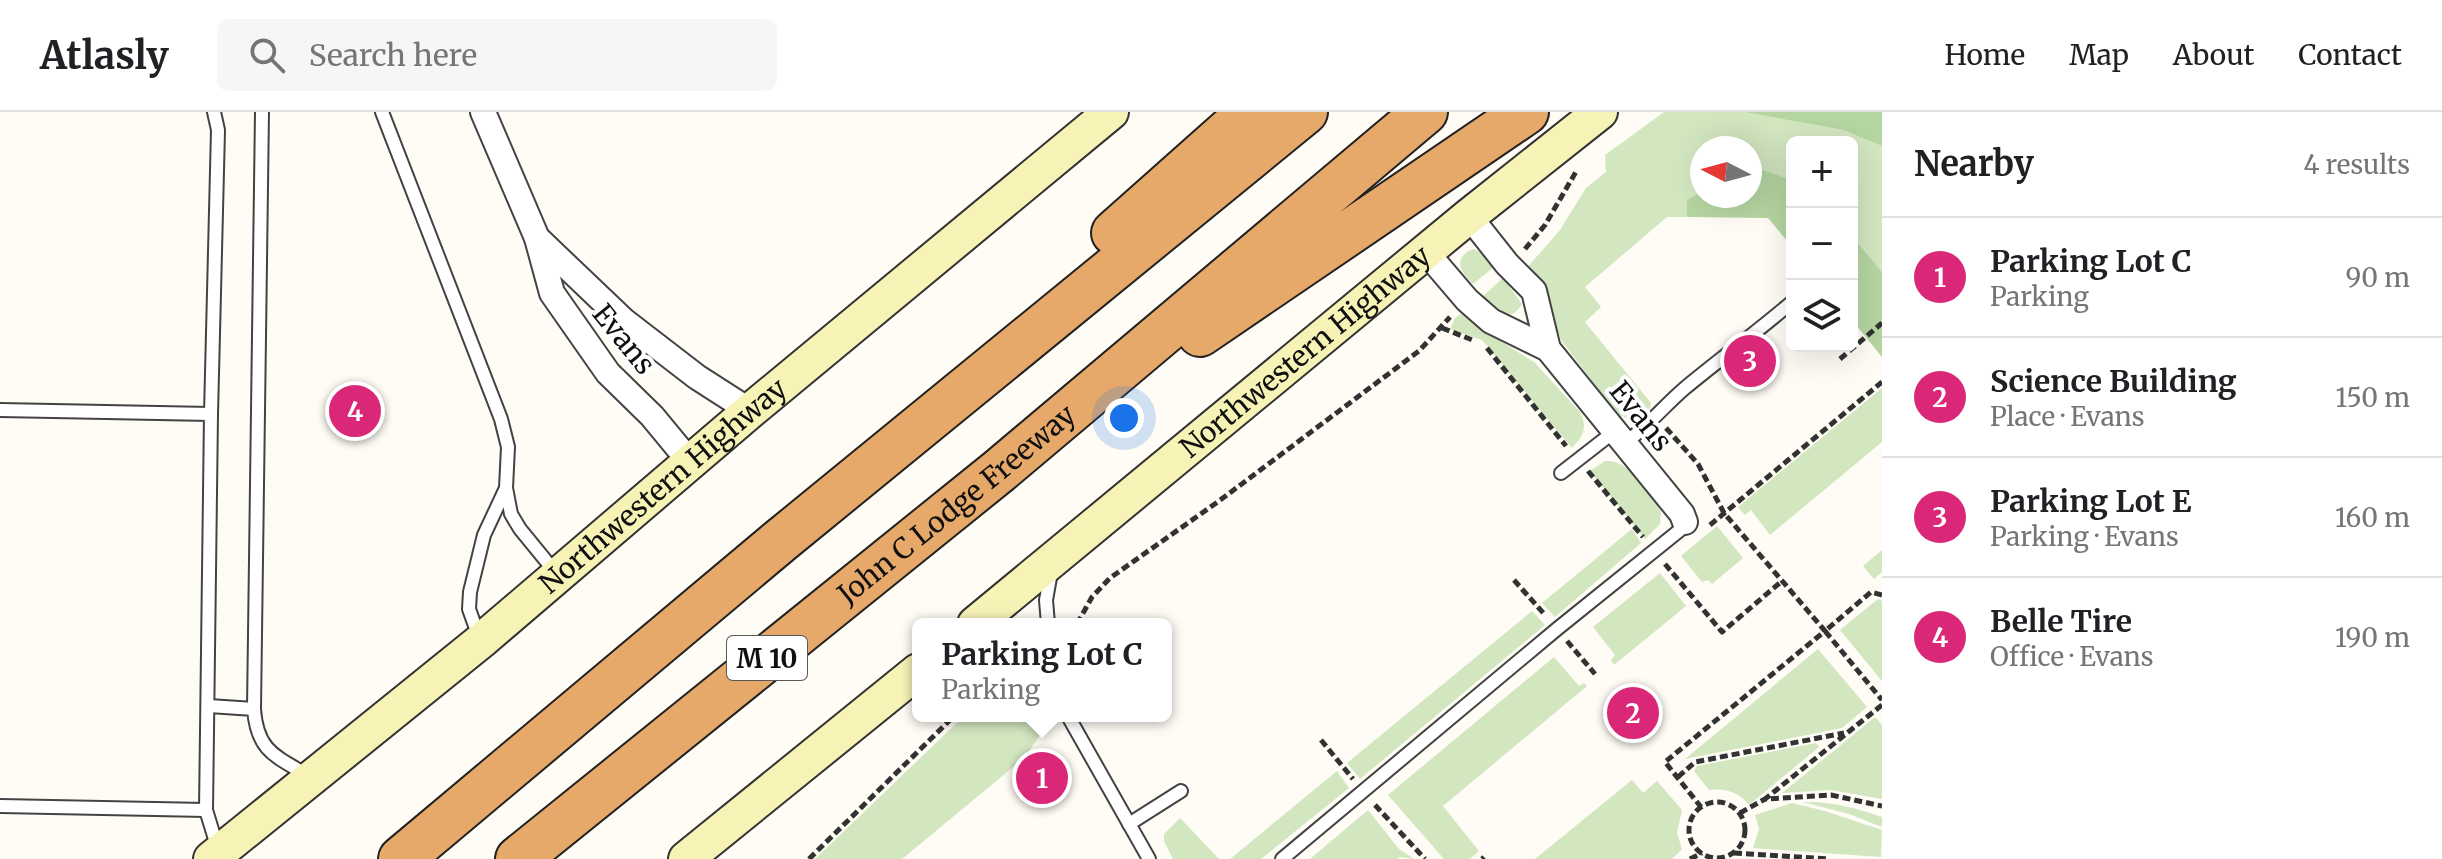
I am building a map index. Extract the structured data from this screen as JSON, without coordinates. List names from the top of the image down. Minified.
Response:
{"streets":{"highway":["John C Lodge Freeway","M 10"],"main road":["Northwestern Highway"],"street":["Evans"]},"crossings":[["Evans","Northwestern Highway"]],"north":"left","page":{"header":"Atlasly","search":"Search here","nav":["Home","Map","About","Contact"],"heading":["Nearby","4 results"],"map_buttons":["+","−"],"list":[{"mark":"1","name":"Parking Lot C","note":"Parking","value":"90 m"},{"mark":"2","name":"Science Building","note":"Place · Evans","value":"150 m"},{"mark":"3","name":"Parking Lot E","note":"Parking · Evans","value":"160 m"},{"mark":"4","name":"Belle Tire","note":"Office · Evans","value":"190 m"}],"pins":["3","4","2","1"],"popup":["Parking Lot C","Parking"]}}
